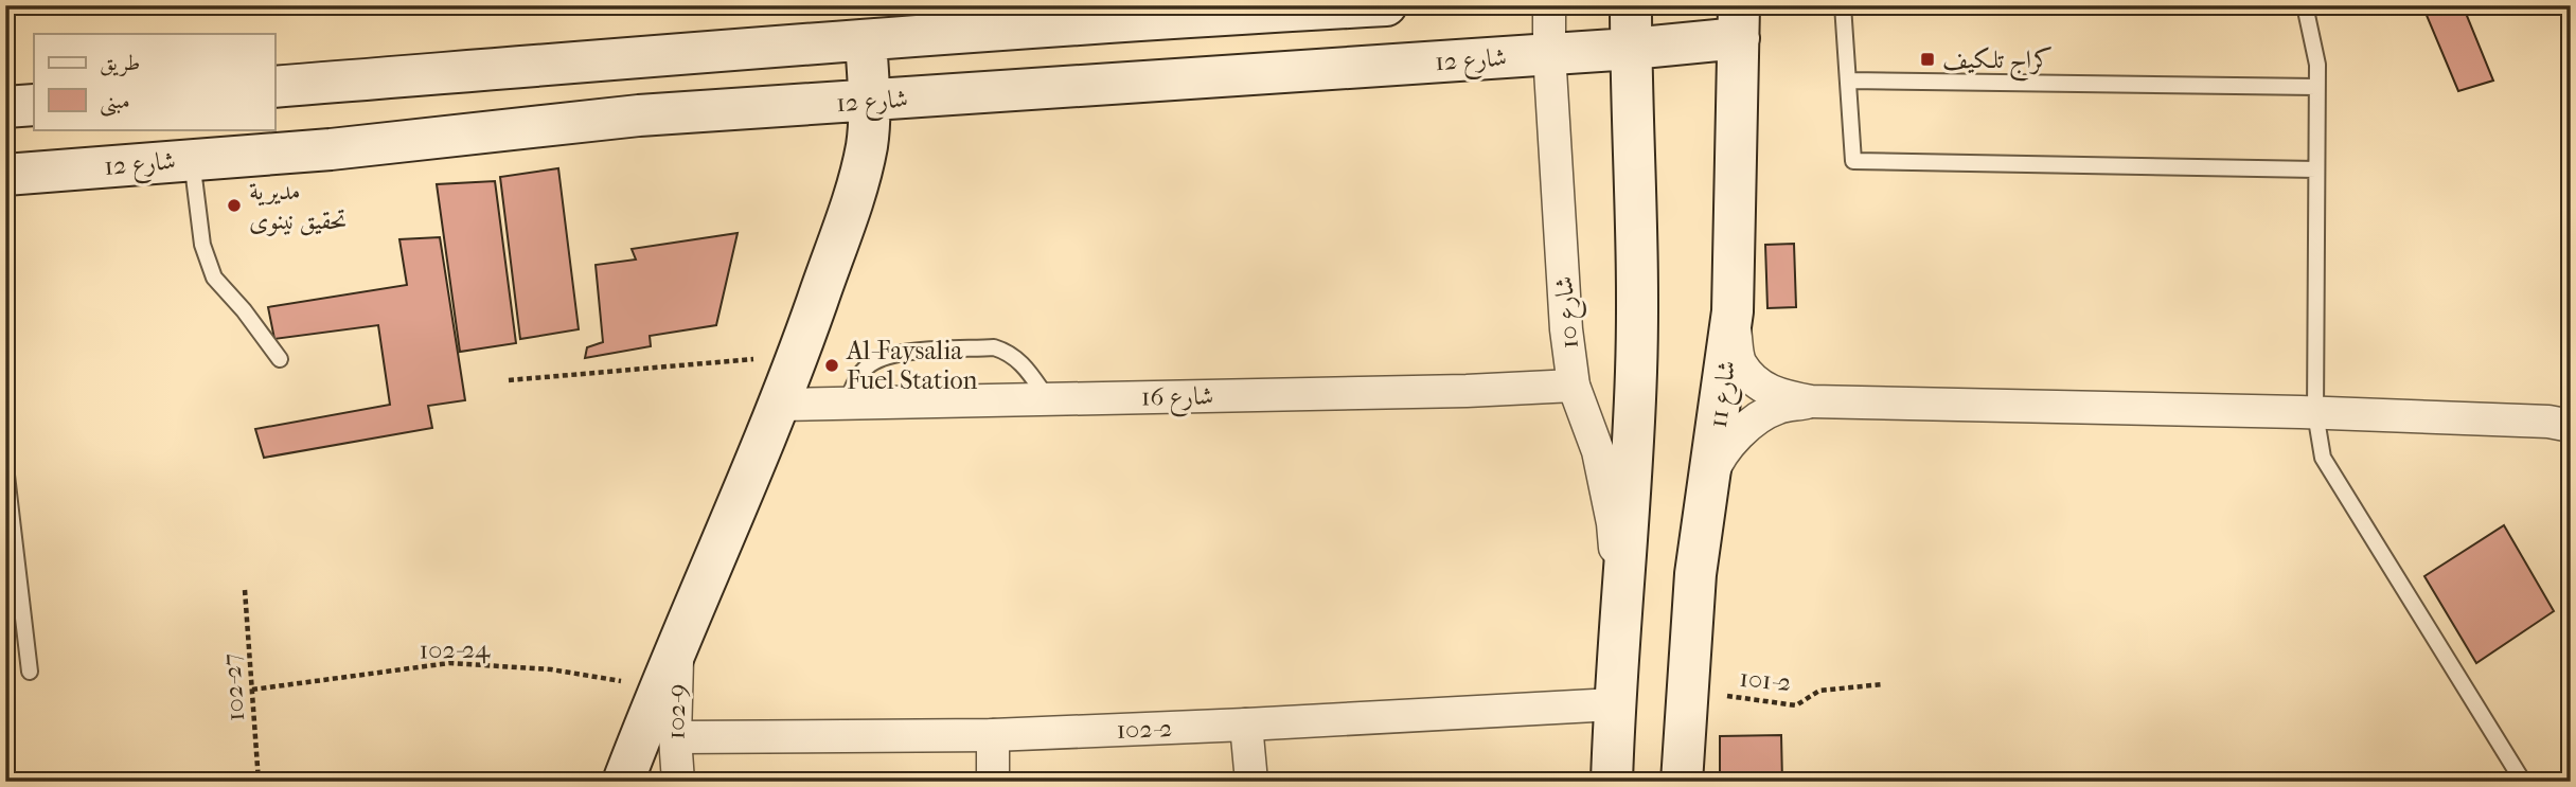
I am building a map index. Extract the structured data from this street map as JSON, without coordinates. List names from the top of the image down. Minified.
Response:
{"streets":{"street":["شارع 12","شارع 10","شارع 11","شارع 16","102-9","102-2"],"path":["102-24","101-2","102-27"]},"crossings":[["شارع 12","شارع 10"],["شارع 12","شارع 11"],["شارع 10","شارع 16"],["شارع 11","101-2"],["102-24","102-27"],["102-9","102-2"]],"places":{"transit":["كراج تلكيف"],"other":["مديرية تحقيق نينوى","Al-Faysalia Fuel Station"]},"legend":["طريق","مبنى"]}
